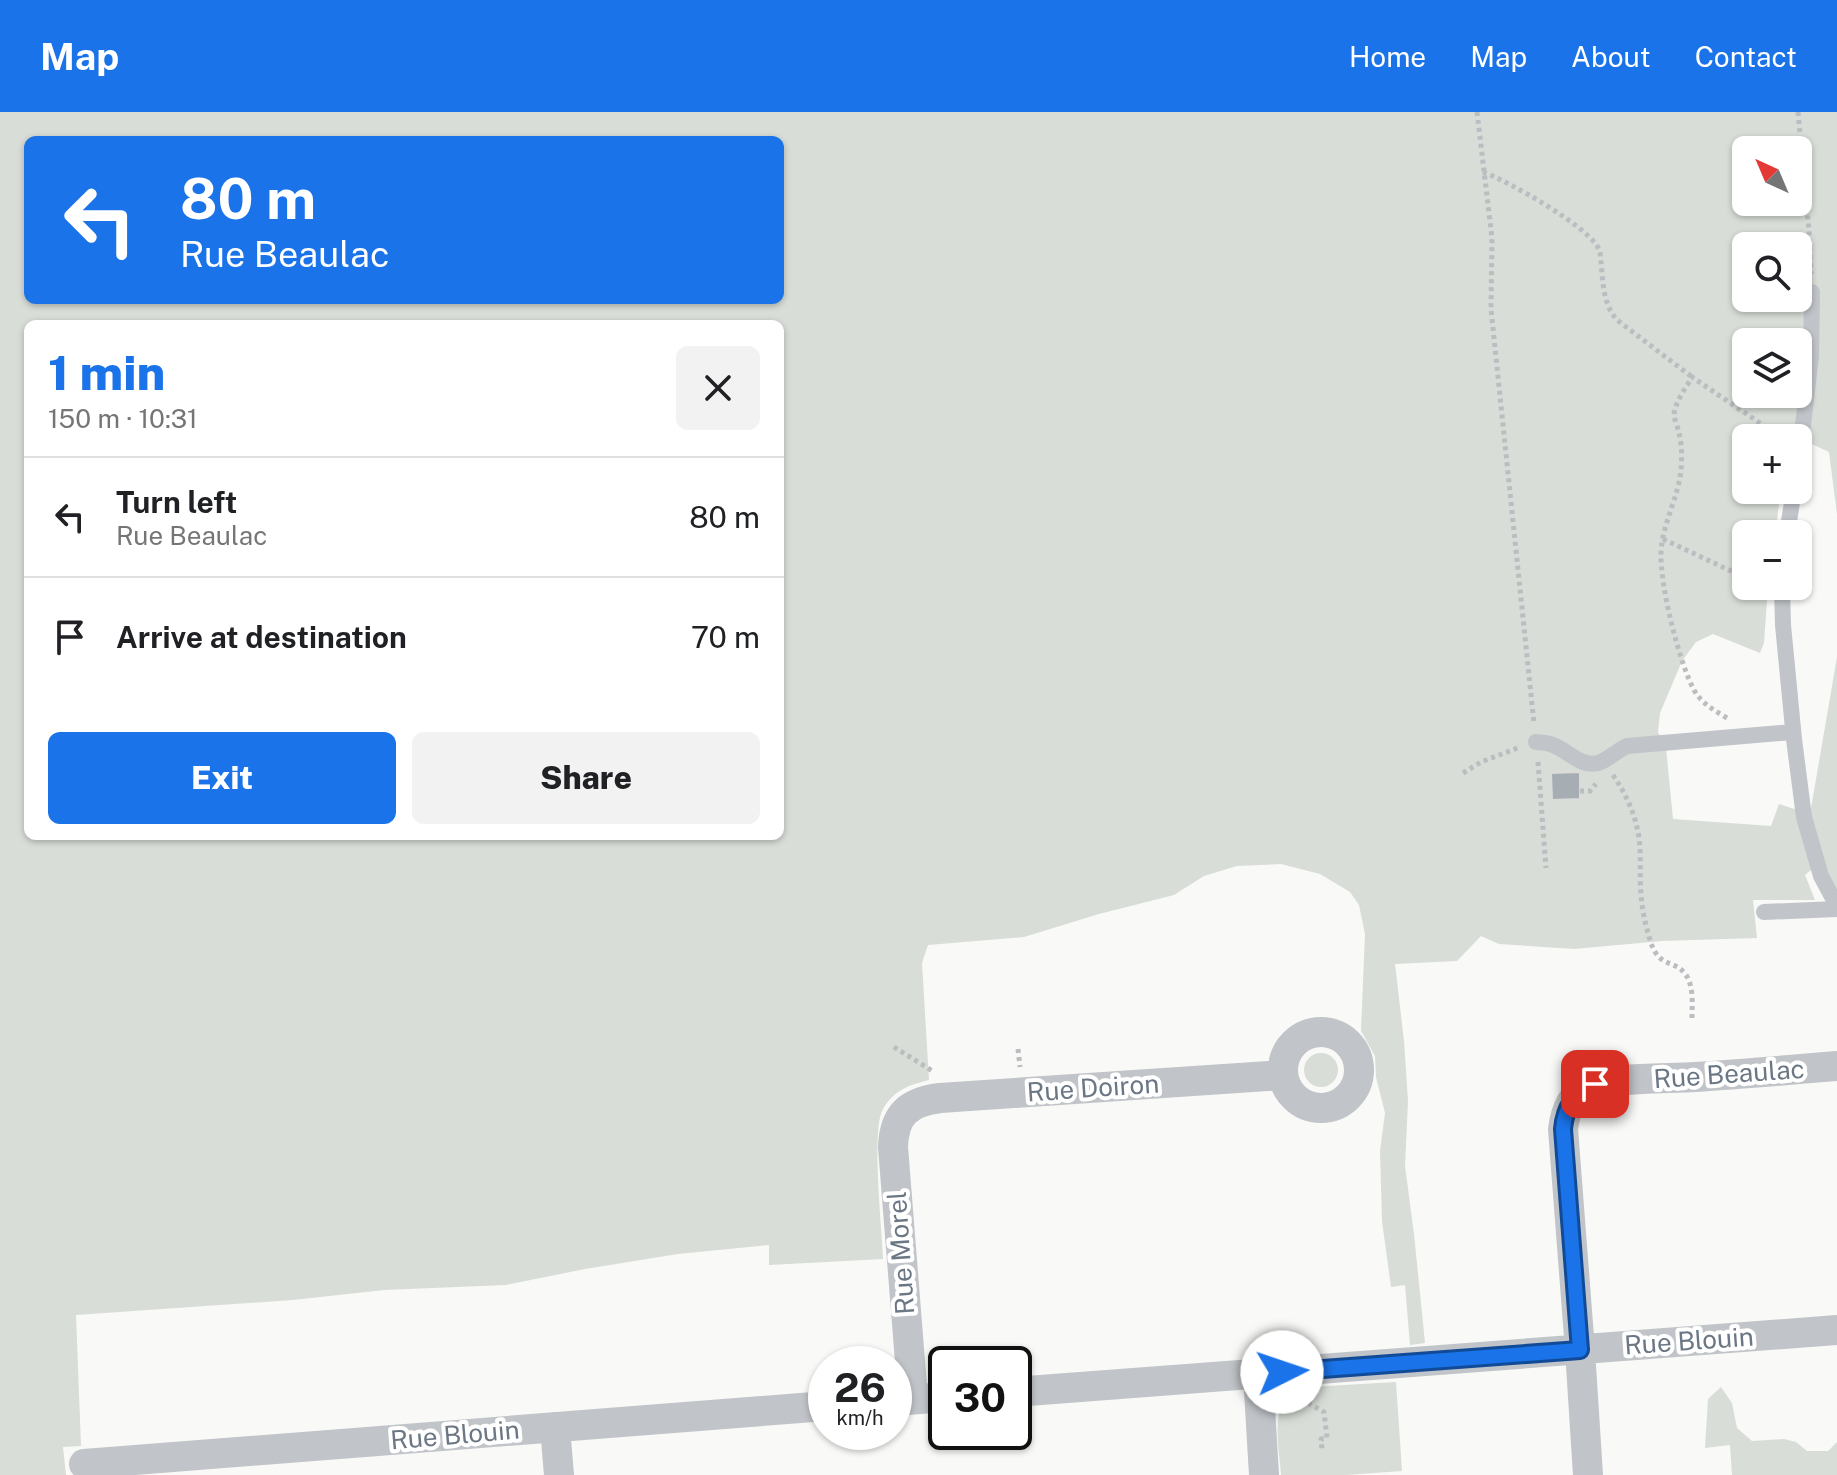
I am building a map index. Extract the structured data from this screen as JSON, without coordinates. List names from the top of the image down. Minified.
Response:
{"streets":{"street":["Rue Beaulac","Rue Doiron","Rue Morel","Rue Blouin"]},"crossings":[["Rue Beaulac","Rue Blouin"],["Rue Doiron","Rue Morel"]],"north":"top left","page":{"header":"Map","nav":["Home","Map","About","Contact"],"map_buttons":["+","−"],"turn":["80 m","Rue Beaulac"],"heading":["1 min","150 m · 10:31"],"list":[{"name":"Turn left","note":"Rue Beaulac","value":"80 m"},{"name":"Arrive at destination","value":"70 m"}],"buttons":["Exit","Share"],"speed":"26 km/h","limit":"30"}}
